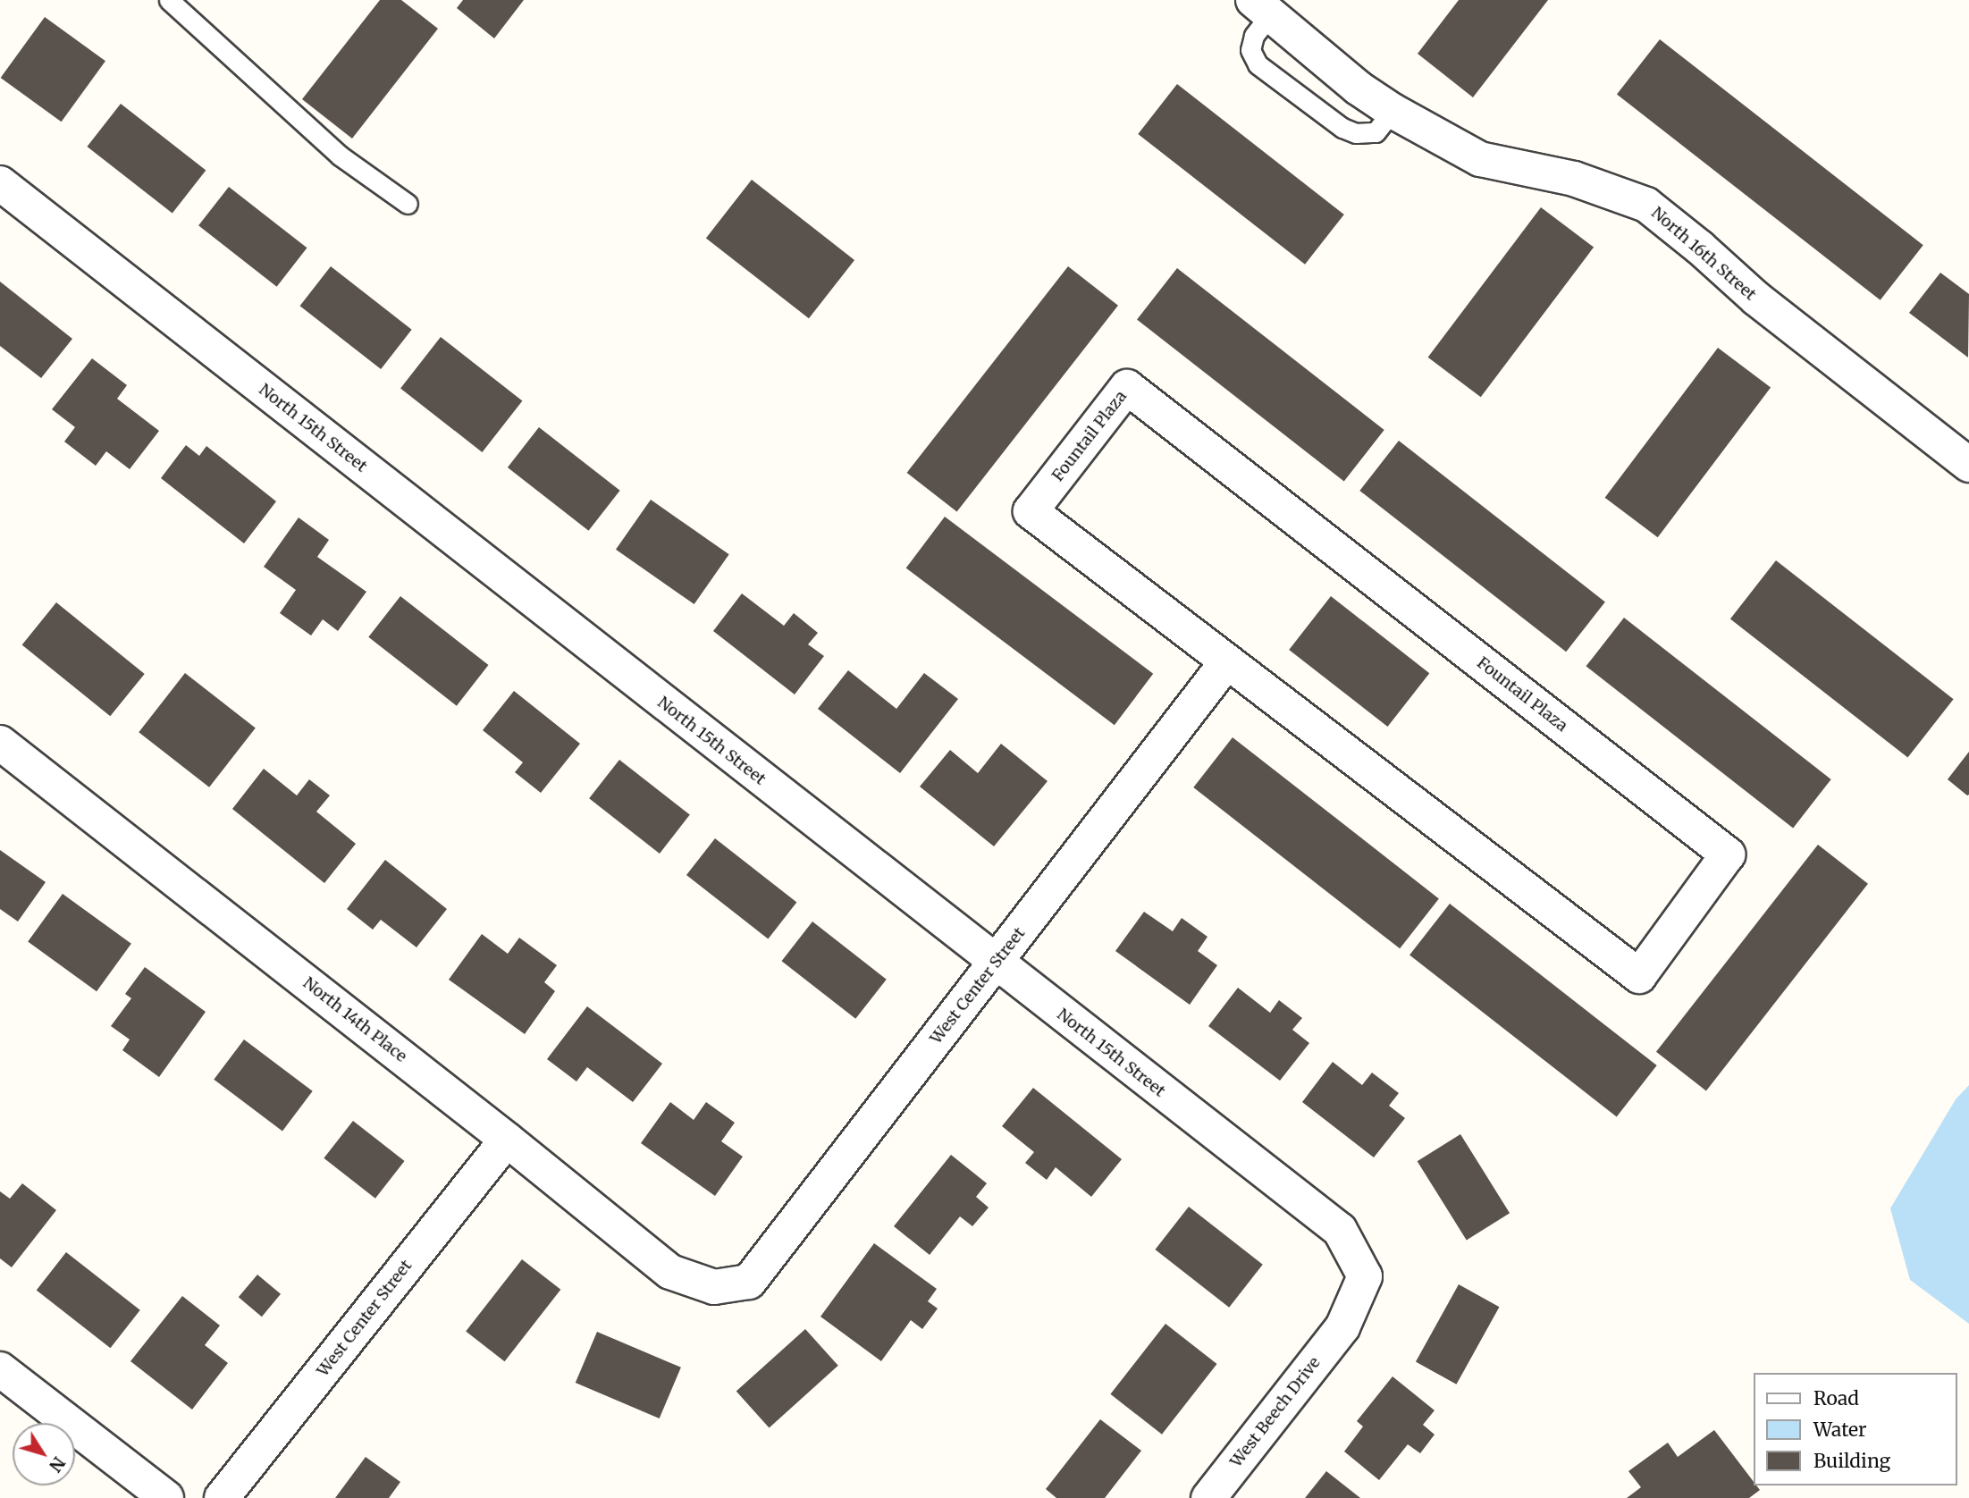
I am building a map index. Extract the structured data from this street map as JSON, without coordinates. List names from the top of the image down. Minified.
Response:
{"streets":{"street":["North 16th Street","North 15th Street","Fountail Plaza","West Center Street","North 14th Place","West Beech Drive"]},"crossings":[["North 15th Street","West Center Street"],["North 15th Street","West Beech Drive"],["Fountail Plaza","West Center Street"],["West Center Street","North 14th Place"]],"legend":["Road","Water","Building"],"north":"bottom right"}
